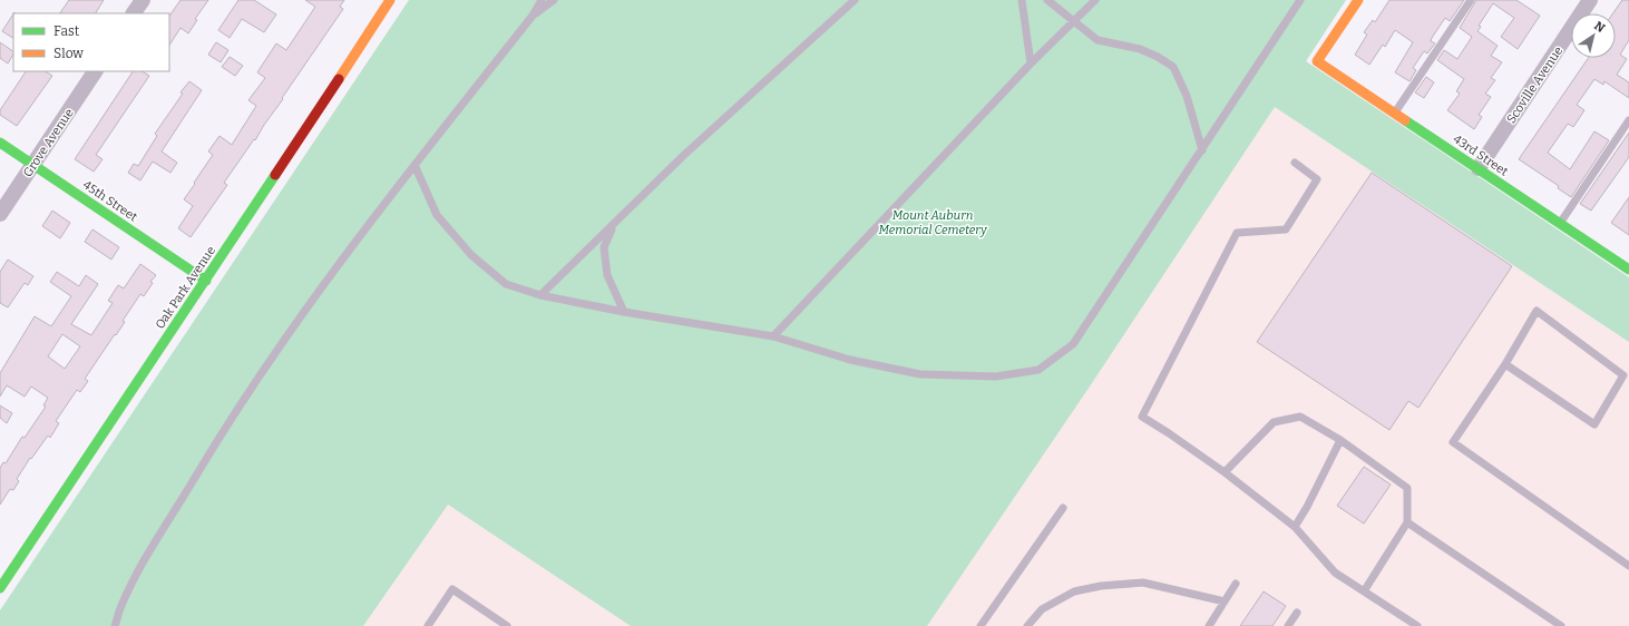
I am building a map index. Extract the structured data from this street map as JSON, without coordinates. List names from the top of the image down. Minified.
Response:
{"streets":{"street":["Scoville Avenue","Grove Avenue","43rd Street","45th Street","Oak Park Avenue"]},"crossings":[["Scoville Avenue","43rd Street"],["Grove Avenue","45th Street"],["45th Street","Oak Park Avenue"]],"parks":["Mount Auburn Memorial Cemetery"],"legend":["Fast","Slow"],"north":"top right"}
